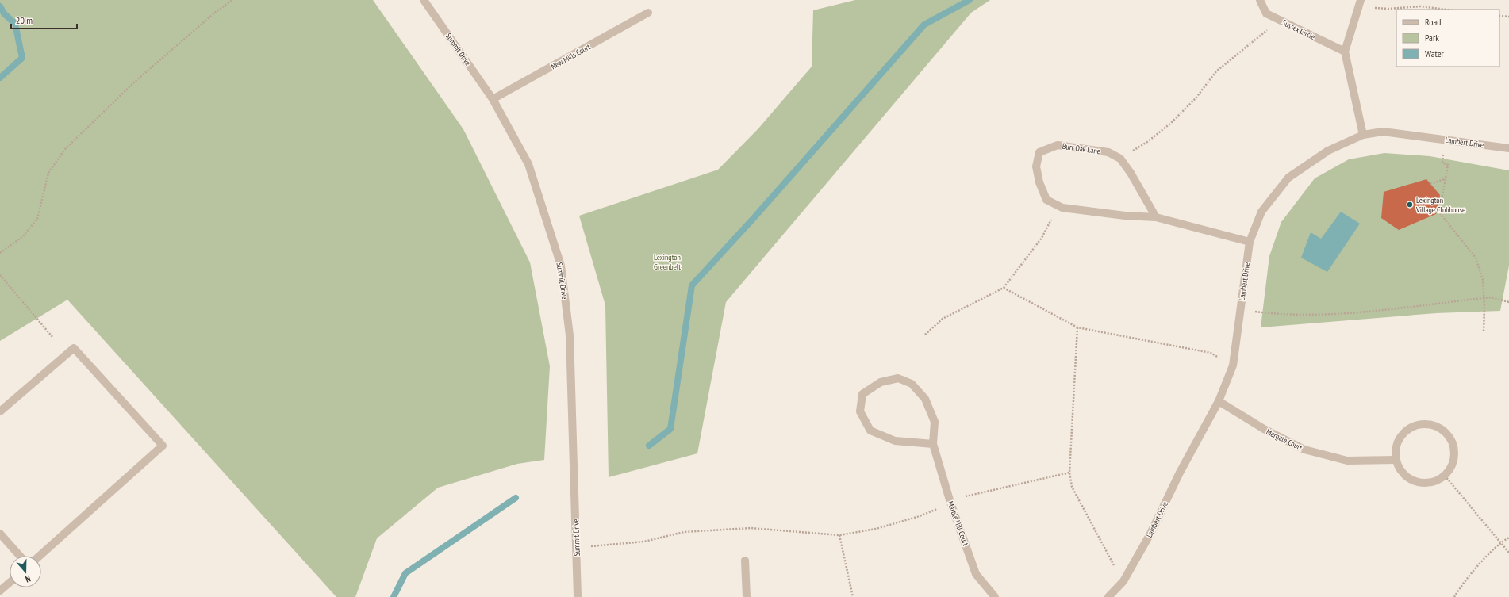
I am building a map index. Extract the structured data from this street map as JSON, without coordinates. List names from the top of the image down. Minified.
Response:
{"streets":{"street":["Sussex Circle","Summit Drive","New Mills Court","Lambert Drive","Burr Oak Lane","Margate Court","Marble Hill Court"]},"crossings":[["Summit Drive","New Mills Court"],["Lambert Drive","Burr Oak Lane"],["Lambert Drive","Margate Court"]],"parks":["Lexington Greenbelt"],"places":["Lexington Village Clubhouse"],"legend":["Road","Park","Water"],"scale_bar":"20 m","north":"bottom"}
